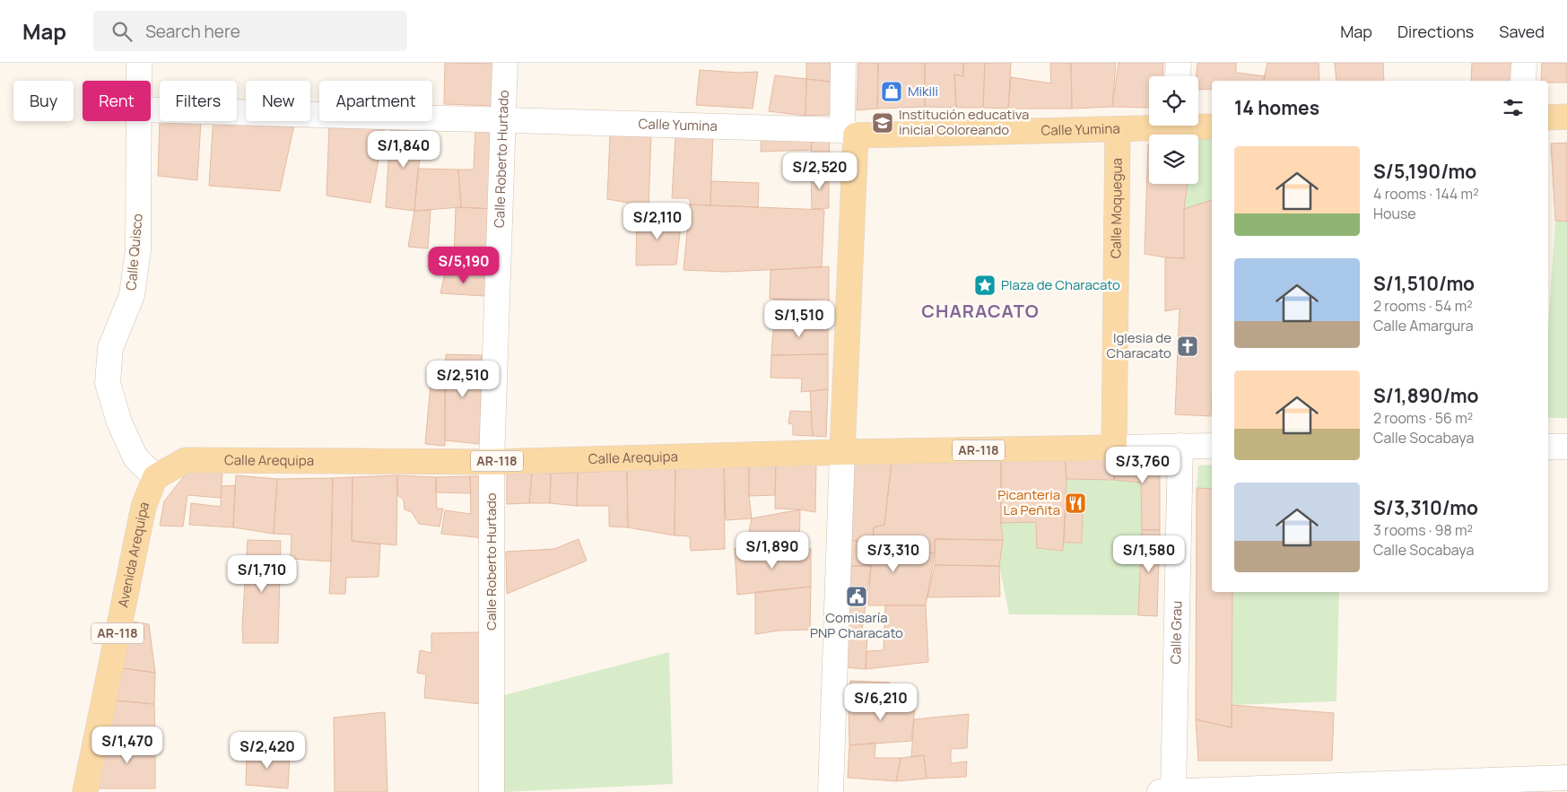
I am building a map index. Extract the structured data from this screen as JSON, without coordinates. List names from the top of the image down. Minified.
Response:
{"streets":{"main road":["Calle Yumina","Calle Moquegua","AR-118","Calle Arequipa","Avenida Arequipa"],"street":["Calle Roberto Hurtado","Calle Quisco","Calle Grau"]},"crossings":[["Calle Yumina","Calle Roberto Hurtado"],["Calle Yumina","Calle Moquegua"],["Calle Roberto Hurtado","Calle Arequipa"],["Calle Moquegua","Calle Arequipa"],["Calle Quisco","Calle Arequipa"],["Calle Quisco","Avenida Arequipa"],["Calle Arequipa","Avenida Arequipa"]],"districts":["CHARACATO"],"places":{"shop":["Mikili"],"school or university":["Institución educativa inicial Coloreando"],"place":["Plaza de Characato"],"church":["Iglesia de Characato"],"restaurant":["Picanteria La Peñita"],"public building":["Comisaría PNP Characato"]},"page":{"header":"Map","search":"Search here","nav":["Map","Directions","Saved"],"chip":["Buy","Rent","Filters","New","Apartment"],"heading":"14 homes","price":["S/1,840","S/2,520","S/2,110","S/5,190","S/1,510","S/2,510","S/3,760","S/1,890","S/3,310","S/1,580","S/1,710","S/6,210","S/1,470","S/2,420"],"list":[{"name":"S/5,190/mo","note":"4 rooms · 144 m² · House"},{"name":"S/1,510/mo","note":"2 rooms · 54 m² · Calle Amargura"},{"name":"S/1,890/mo","note":"2 rooms · 56 m² · Calle Socabaya"},{"name":"S/3,310/mo","note":"3 rooms · 98 m² · Calle Socabaya"}]}}
